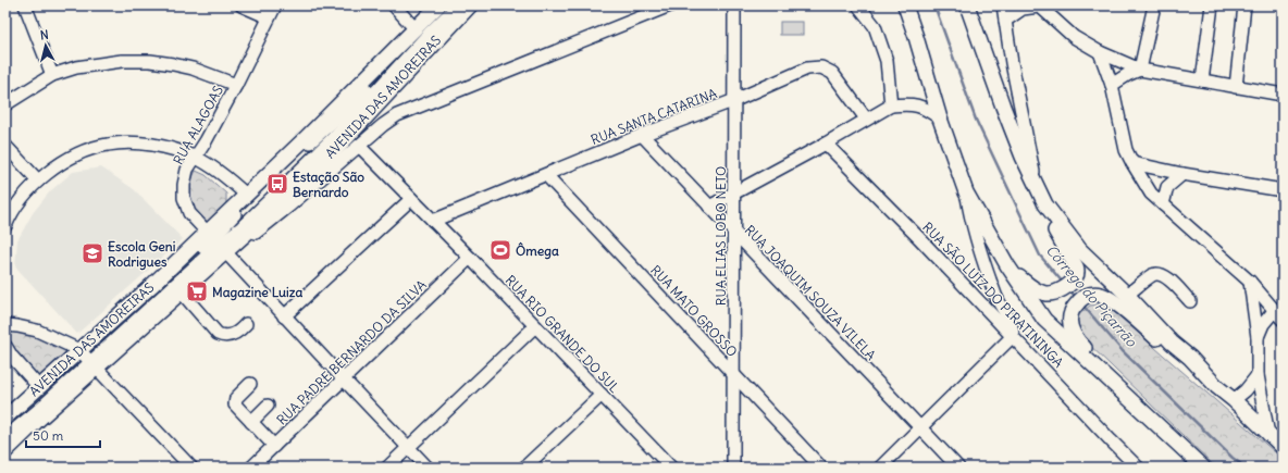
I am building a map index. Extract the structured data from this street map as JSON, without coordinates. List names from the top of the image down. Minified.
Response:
{"streets":{"main road":["AVENIDA DAS AMOREIRAS"],"street":["RUA SANTA CATARINA","RUA ALAGOAS","RUA ELIAS LOBO NETO","RUA JOAQUIM SOUZA VILELA","RUA SÃO LUÍZ DO PIRATININGA","RUA MATO GROSSO","RUA RIO GRANDE DO SUL","RUA PADRE BERNARDO DA SILVA"]},"crossings":[["AVENIDA DAS AMOREIRAS","RUA ALAGOAS"],["RUA SANTA CATARINA","RUA ELIAS LOBO NETO"],["RUA SANTA CATARINA","RUA JOAQUIM SOUZA VILELA"],["RUA SANTA CATARINA","RUA MATO GROSSO"],["RUA SANTA CATARINA","RUA RIO GRANDE DO SUL"],["RUA ALAGOAS","RUA PADRE BERNARDO DA SILVA"],["RUA ELIAS LOBO NETO","RUA JOAQUIM SOUZA VILELA"],["RUA ELIAS LOBO NETO","RUA MATO GROSSO"],["RUA RIO GRANDE DO SUL","RUA PADRE BERNARDO DA SILVA"]],"water":["Córrego do Piçarrão"],"places":{"bus stop":["Estação São Bernardo"],"sports":["Ômega"],"school or university":["Escola Geni Rodrigues"],"supermarket":["Magazine Luiza"]},"scale_bar":"50 m","north":"top"}
